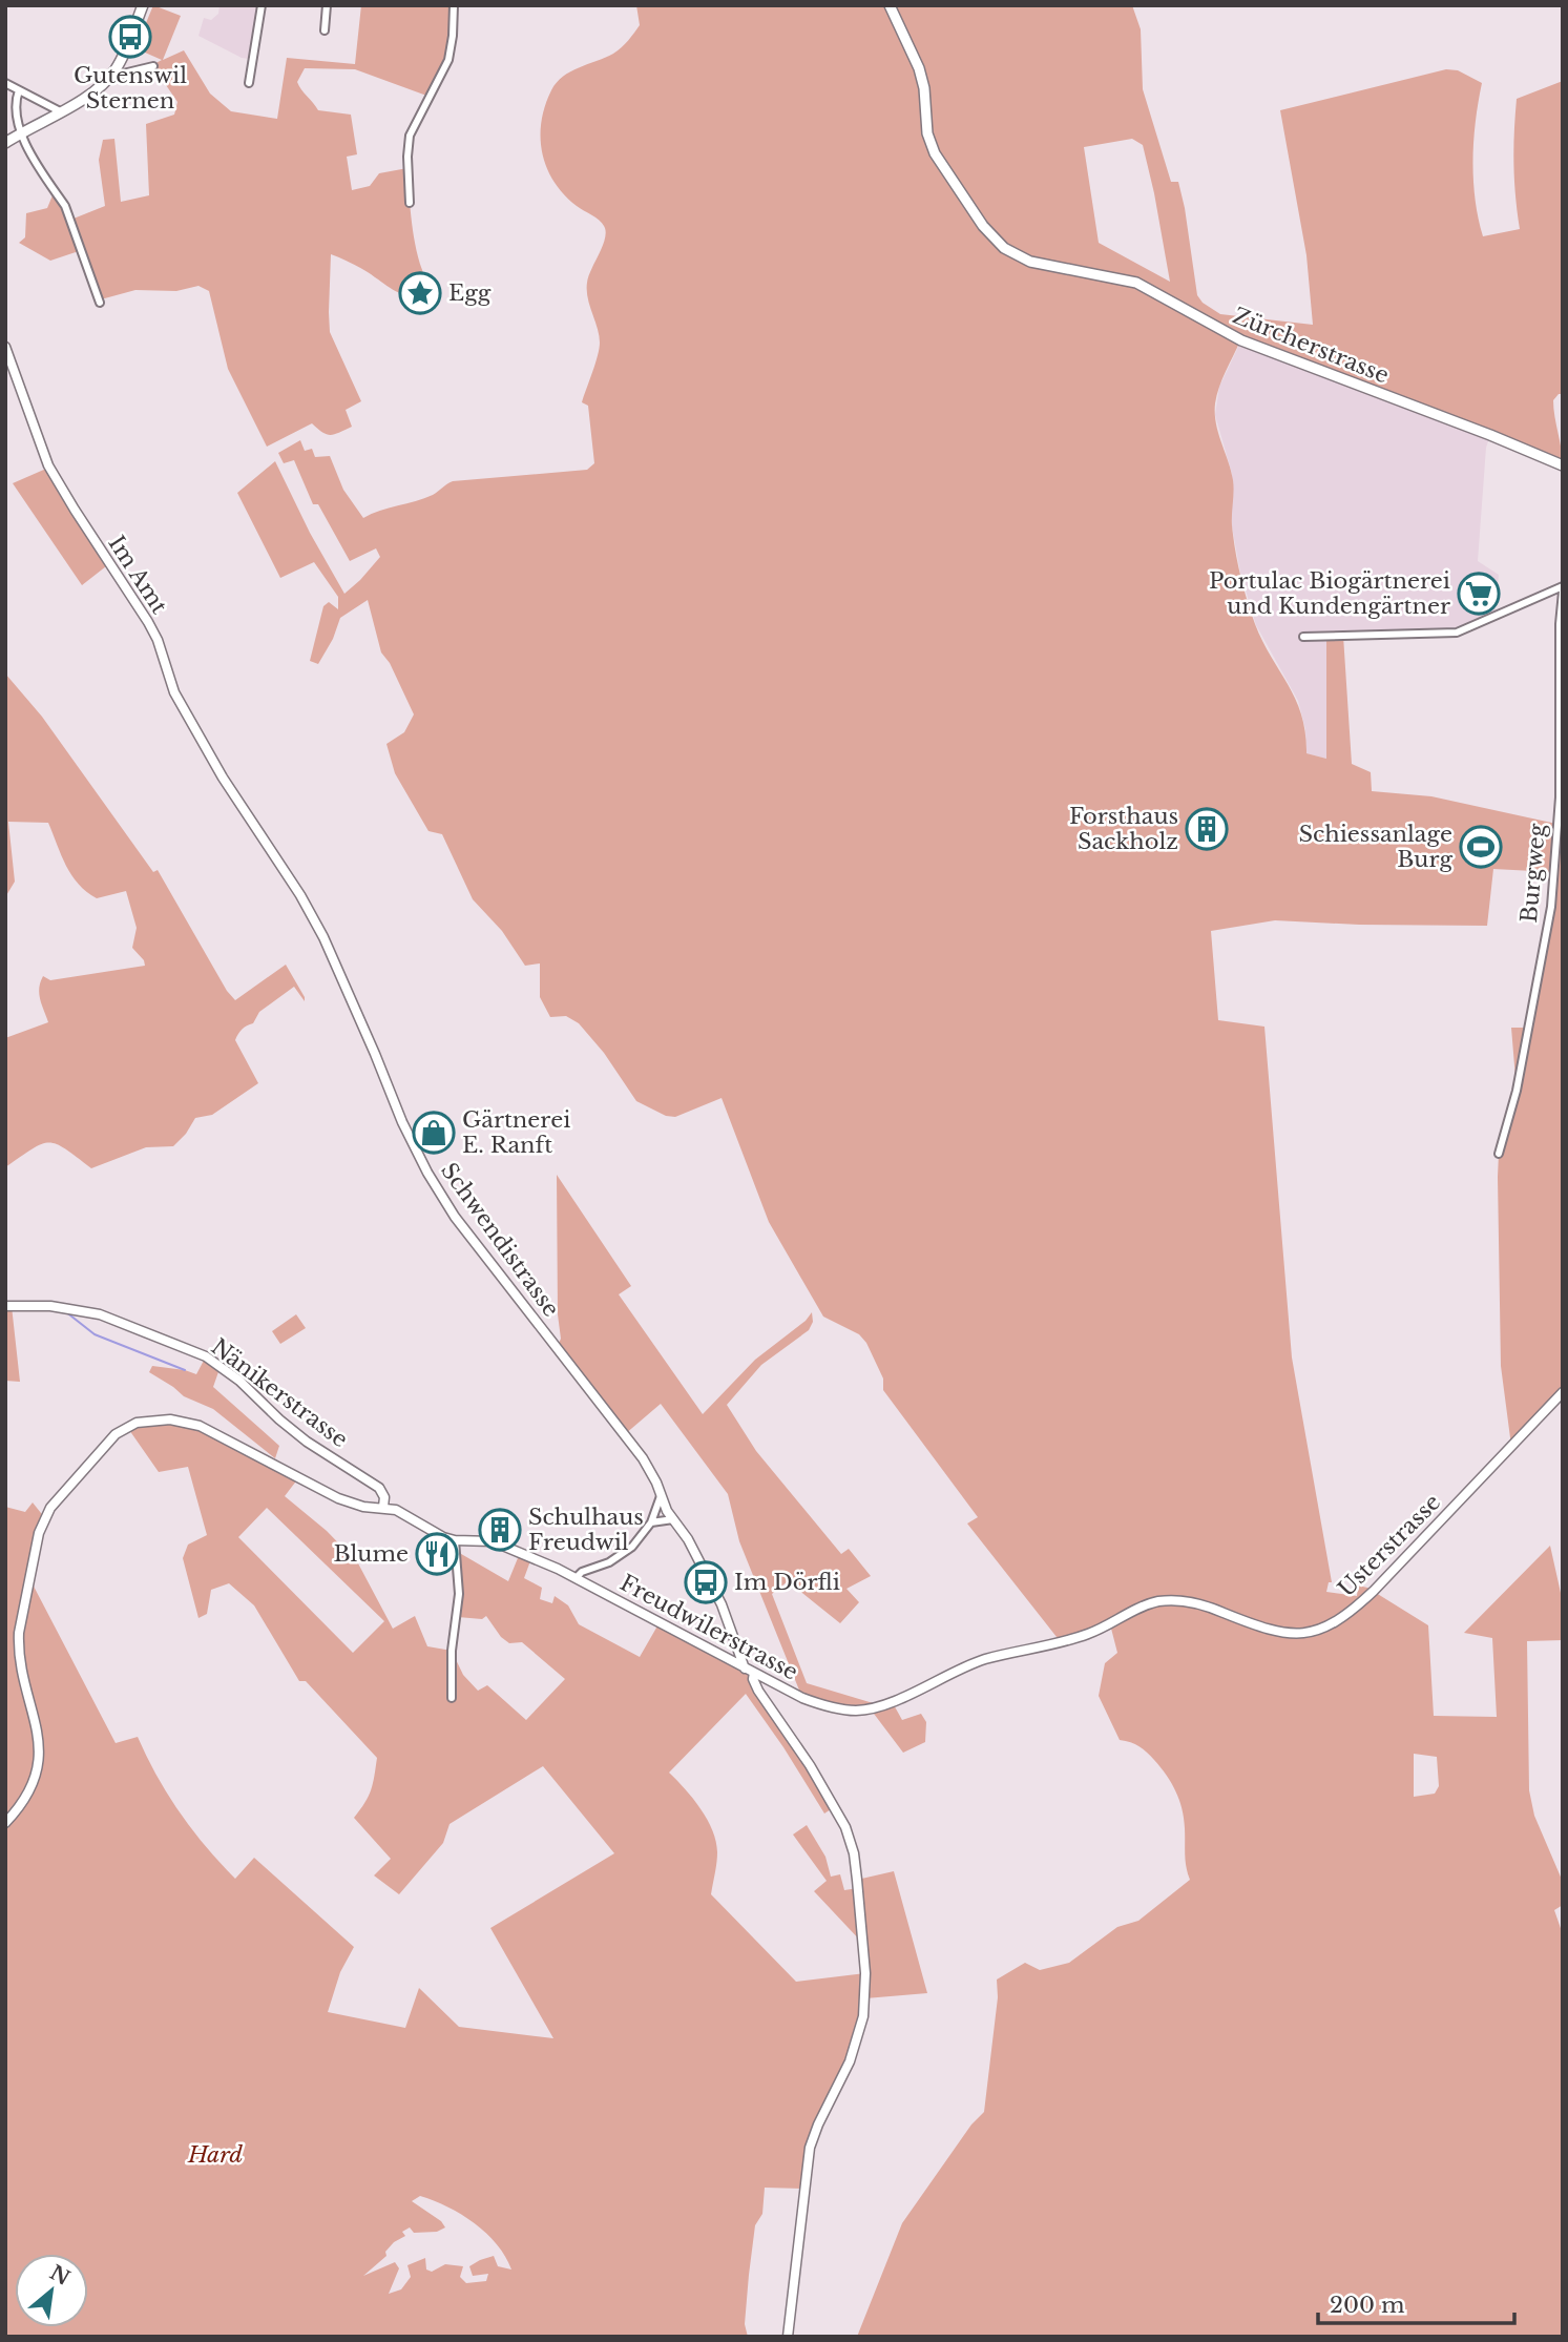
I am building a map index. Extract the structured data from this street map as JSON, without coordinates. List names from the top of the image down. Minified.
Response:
{"streets":{"main road":["Zürcherstrasse"],"street":["Im Amt","Burgweg","Schwendistrasse","Nänikerstrasse","Usterstrasse","Freudwilerstrasse"]},"crossings":[["Im Amt","Schwendistrasse"],["Schwendistrasse","Freudwilerstrasse"],["Nänikerstrasse","Freudwilerstrasse"],["Usterstrasse","Freudwilerstrasse"]],"parks":["Hard"],"places":{"bus stop":["Gutenswil Sternen","Im Dörfli"],"place":["Egg"],"supermarket":["Portulac Biogärtnerei und Kundengärtner"],"building":["Forsthaus Sackholz","Schulhaus Freudwil"],"sports":["Schiessanlage Burg"],"shop":["Gärtnerei E. Ranft"],"restaurant":["Blume"]},"scale_bar":"200 m","north":"top right"}
